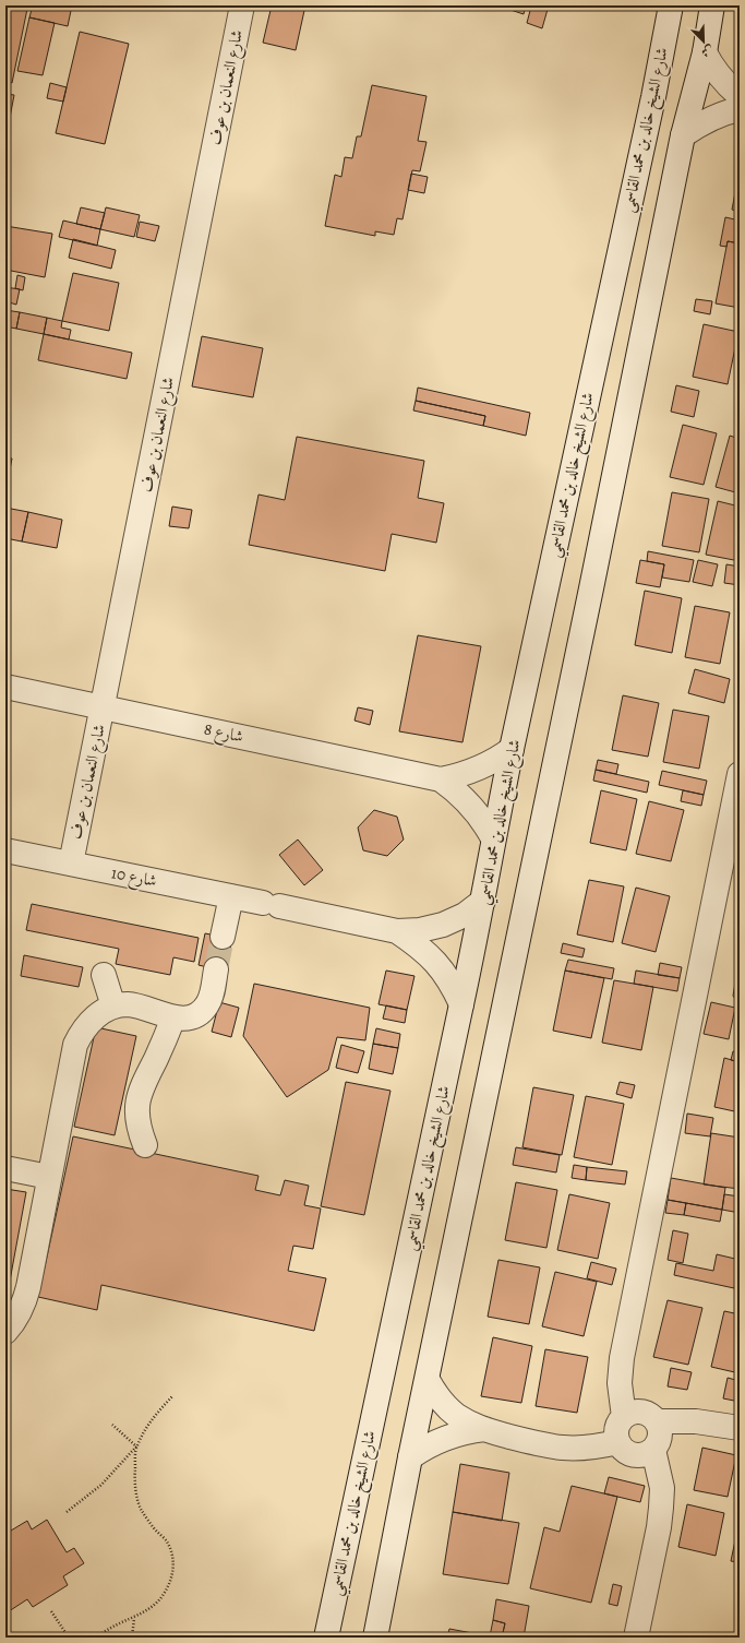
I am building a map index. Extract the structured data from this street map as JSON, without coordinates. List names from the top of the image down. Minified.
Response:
{"streets":{"street":["شارع النعمان بن عوف","شارع الشيخ خالد بن محمد القاسمي","شارع 8","شارع 10"]},"crossings":[["شارع النعمان بن عوف","شارع 8"],["شارع النعمان بن عوف","شارع 10"],["شارع الشيخ خالد بن محمد القاسمي","شارع 8"],["شارع الشيخ خالد بن محمد القاسمي","شارع 10"]],"north":"bottom right"}
